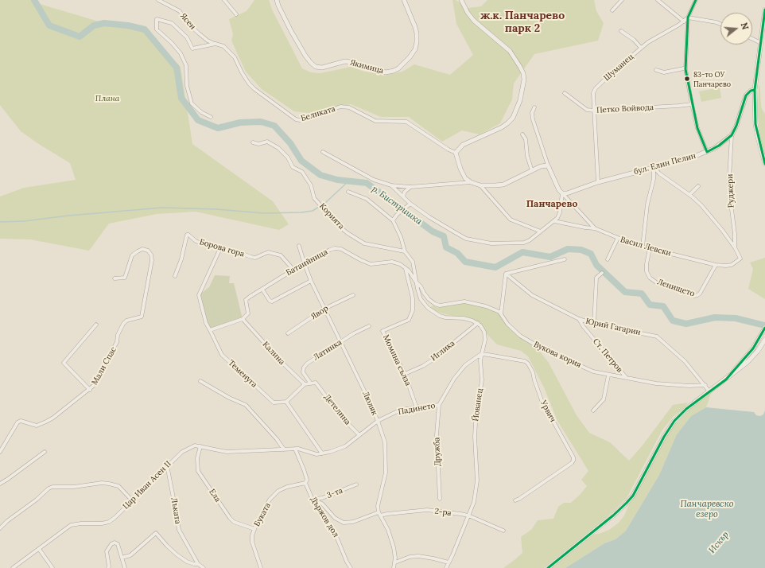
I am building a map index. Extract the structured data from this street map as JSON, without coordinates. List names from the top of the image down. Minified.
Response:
{"streets":{"street":["Ясен","Якимица","Шуманец","Петко Войвода","Беликата","бул. Елин Пелин","Руджери","Корията","Васил Левски","Борова гора","Батаийница","Ленището","Явор","Юрий Гагарин","Латинка","Иглика","Калина","Вукова кория","Ст. Петров","Момина сълза","Мали Спас","Теменуга","Люляк","Йованец","Падинето","Детелина","Урвич","Дружба","Цар Иван Асен II","3-та","Ела","Лъката","2-ра","Буката","Държов дол"]},"crossings":[["Ясен","Беликата"],["Шуманец","Петко Войвода"],["Шуманец","бул. Елин Пелин"],["бул. Елин Пелин","Руджери"],["бул. Елин Пелин","Васил Левски"],["Руджери","Васил Левски"],["Васил Левски","Ленището"],["Борова гора","Батаийница"],["Борова гора","Теменуга"],["Батаийница","Калина"],["Батаийница","Момина сълза"],["Батаийница","Люляк"],["Явор","Люляк"],["Юрий Гагарин","Вукова кория"],["Юрий Гагарин","Ст. Петров"],["Латинка","Люляк"],["Латинка","Детелина"],["Иглика","Момина сълза"],["Иглика","Йованец"],["Вукова кория","Ст. Петров"],["Момина сълза","Падинето"],["Люляк","Падинето"],["Люляк","2-ра"],["Йованец","Падинето"],["Йованец","Урвич"],["Йованец","2-ра"],["Падинето","Детелина"],["Падинето","Урвич"],["Падинето","Дружба"],["Падинето","Цар Иван Асен II"],["Падинето","Държов дол"],["Цар Иван Асен II","Ела"],["Цар Иван Асен II","Лъката"],["Цар Иван Асен II","Държов дол"],["3-та","2-ра"],["3-та","Държов дол"],["Ела","Буката"],["2-ра","Държов дол"],["Буката","Държов дол"]],"districts":["ж.к. Панчарево парк 2","Панчарево"],"water":["р. Бистришка","Панчаревско езеро","Искър"],"parks":["Плана"],"places":["83-то ОУ Панчарево"],"north":"right"}
